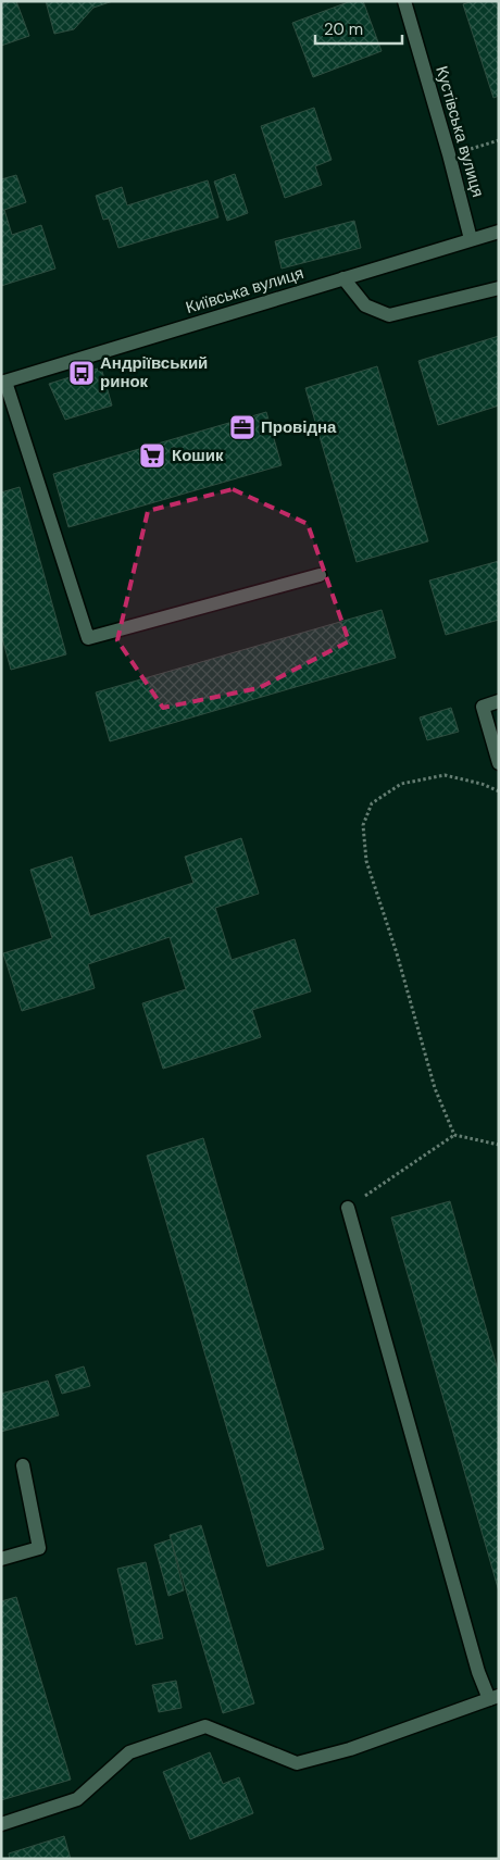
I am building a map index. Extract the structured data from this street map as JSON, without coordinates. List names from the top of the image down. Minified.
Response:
{"streets":{"street":["Кустівська вулиця","Київська вулиця"]},"crossings":[["Кустівська вулиця","Київська вулиця"]],"places":{"bus stop":["Андріївський ринок"],"office":["Провідна"],"supermarket":["Кошик"]},"scale_bar":"20 m"}
